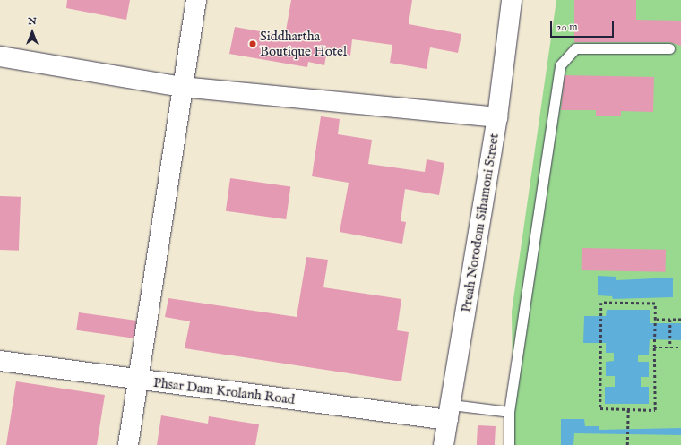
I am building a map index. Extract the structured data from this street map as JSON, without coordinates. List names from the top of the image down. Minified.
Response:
{"streets":{"street":["Preah Norodom Sihamoni Street","Phsar Dam Krolanh Road"]},"crossings":[["Preah Norodom Sihamoni Street","Phsar Dam Krolanh Road"]],"places":["Siddhartha Boutique Hotel"],"scale_bar":"20 m","north":"top"}
